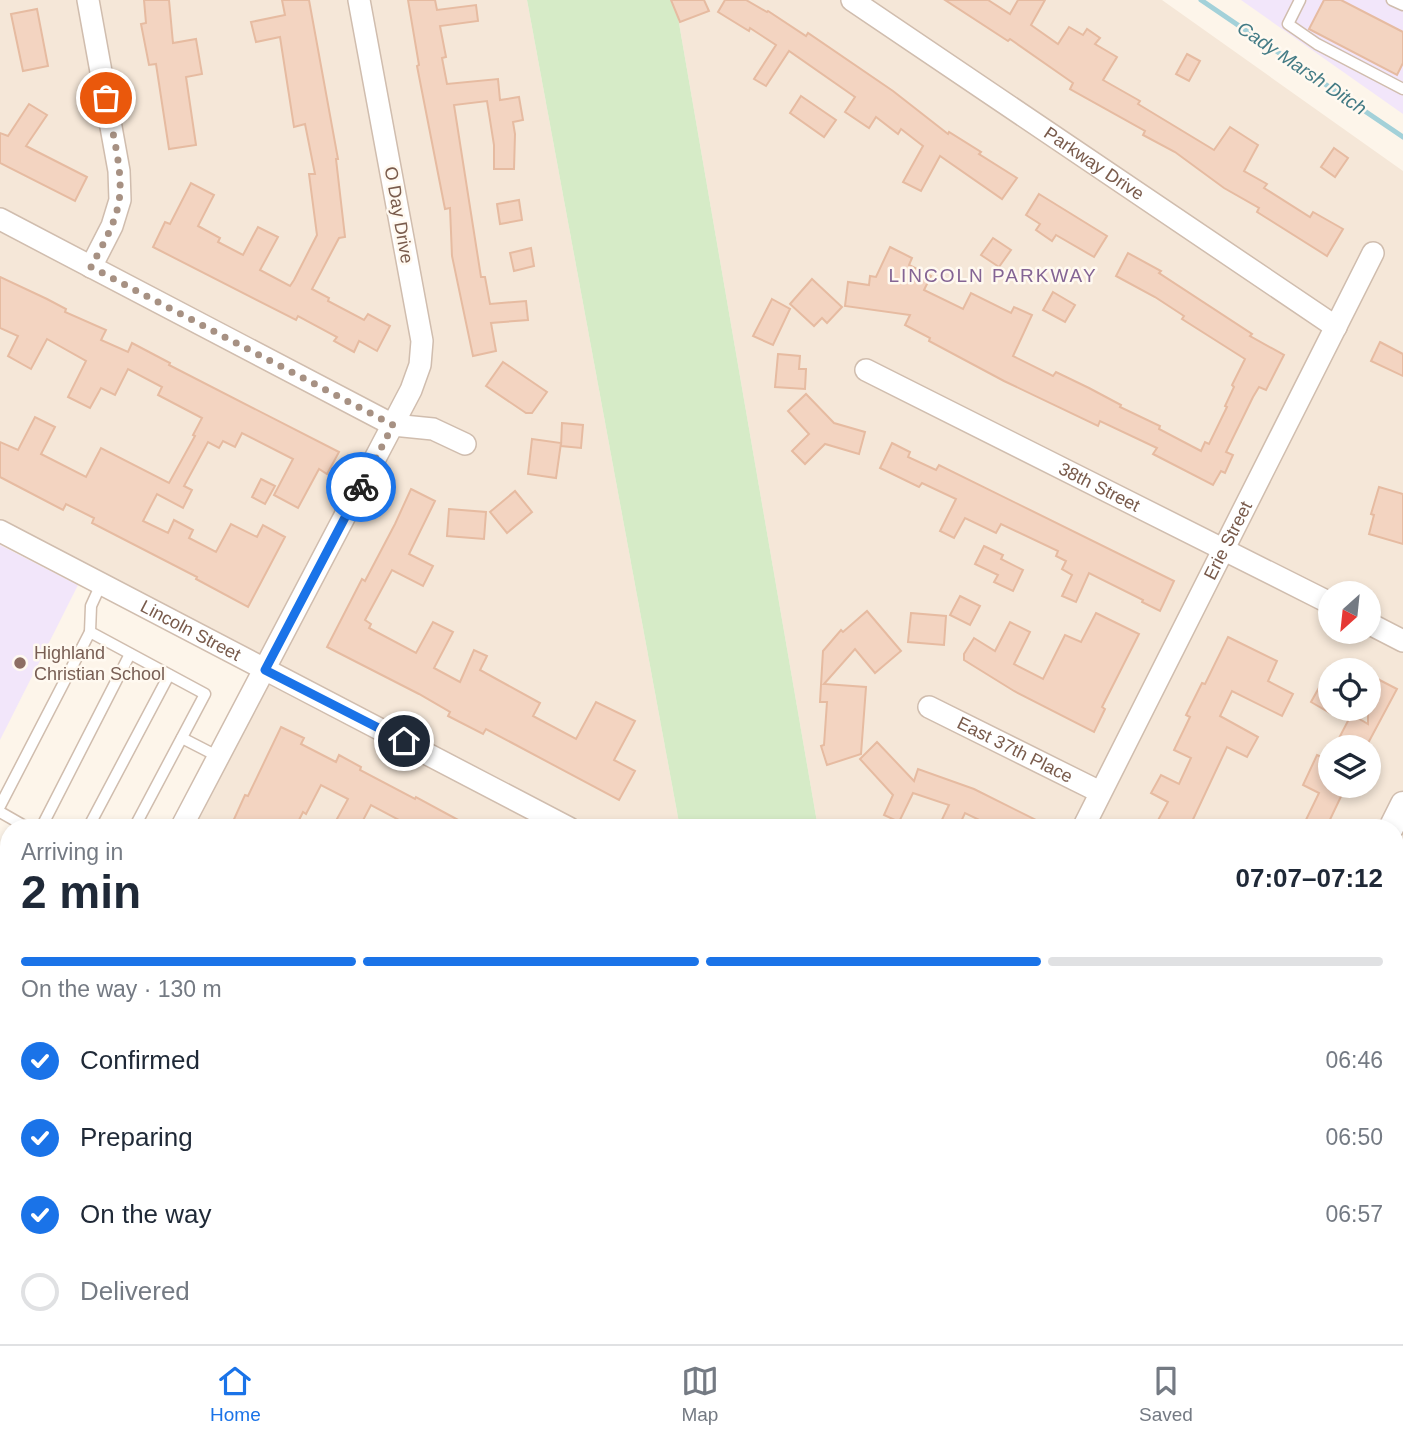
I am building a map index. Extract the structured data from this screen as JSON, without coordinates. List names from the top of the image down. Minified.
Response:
{"streets":{"street":["Parkway Drive","O Day Drive","38th Street","Erie Street","Lincoln Street","East 37th Place"]},"crossings":[["Parkway Drive","Erie Street"],["O Day Drive","Lincoln Street"],["38th Street","Erie Street"],["Erie Street","East 37th Place"]],"districts":["LINCOLN PARKWAY"],"water":["Cady Marsh Ditch"],"places":["Highland Christian School"],"north":"bottom left","page":{"heading":["2 min","Arriving in","07:07–07:12"],"bar":"On the way · 130 m","list":[["Confirmed","06:46"],["Preparing","06:50"],["On the way","06:57"],"Delivered"],"tabs":["Home","Map","Saved"]}}
